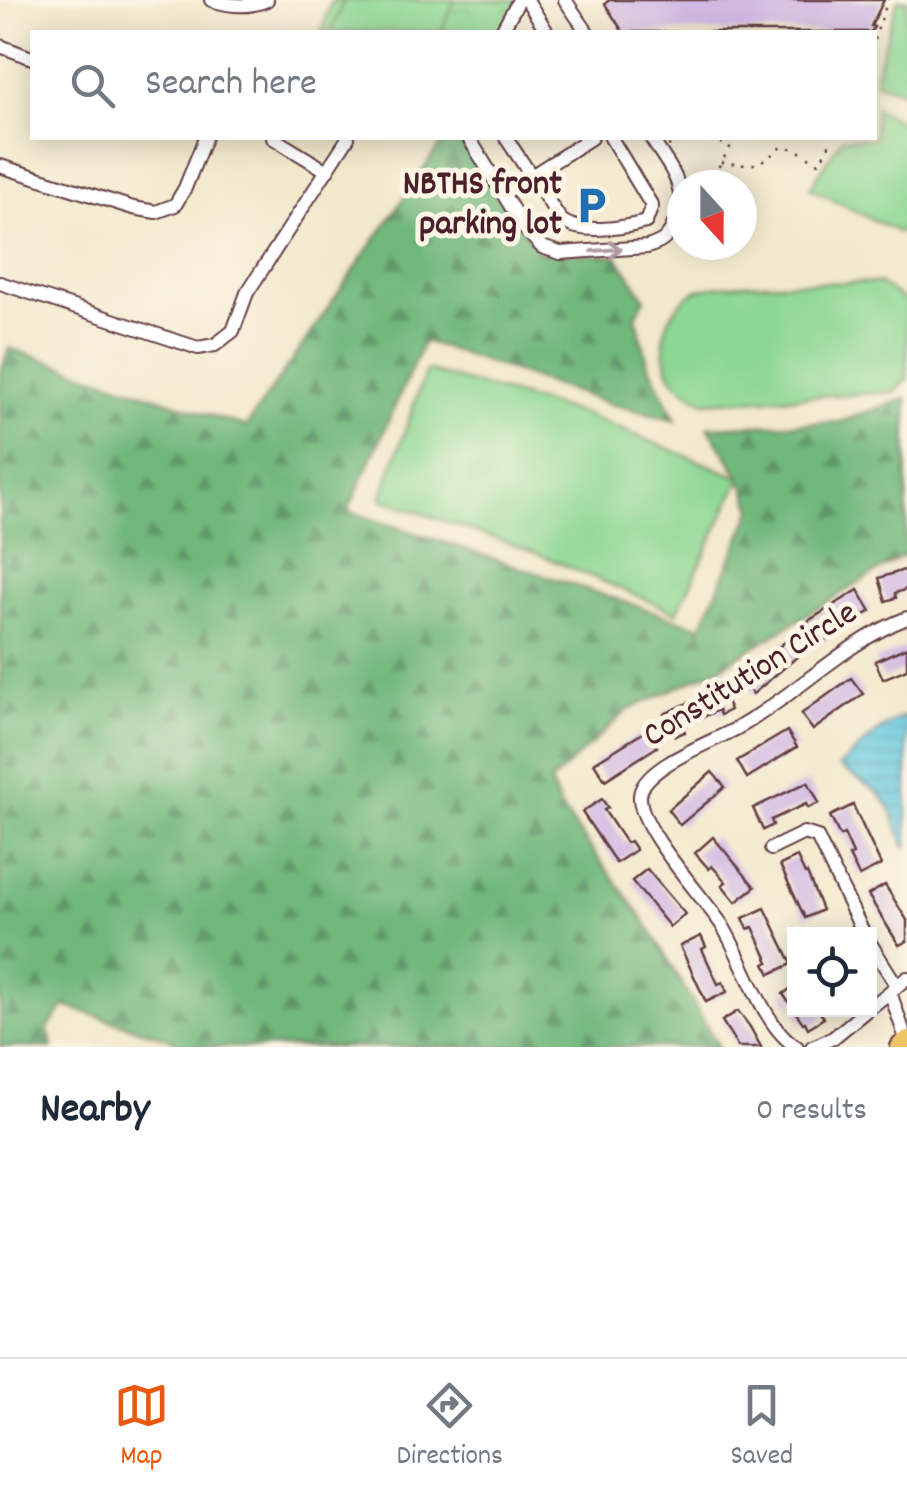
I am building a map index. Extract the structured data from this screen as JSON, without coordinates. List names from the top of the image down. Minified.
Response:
{"streets":{"street":["Constitution Circle"]},"places":{"parking":["NBTHS front parking lot"]},"north":"bottom","page":{"search":"Search here","heading":["Nearby","0 results"],"nav":["Map","Directions","Saved"]}}
